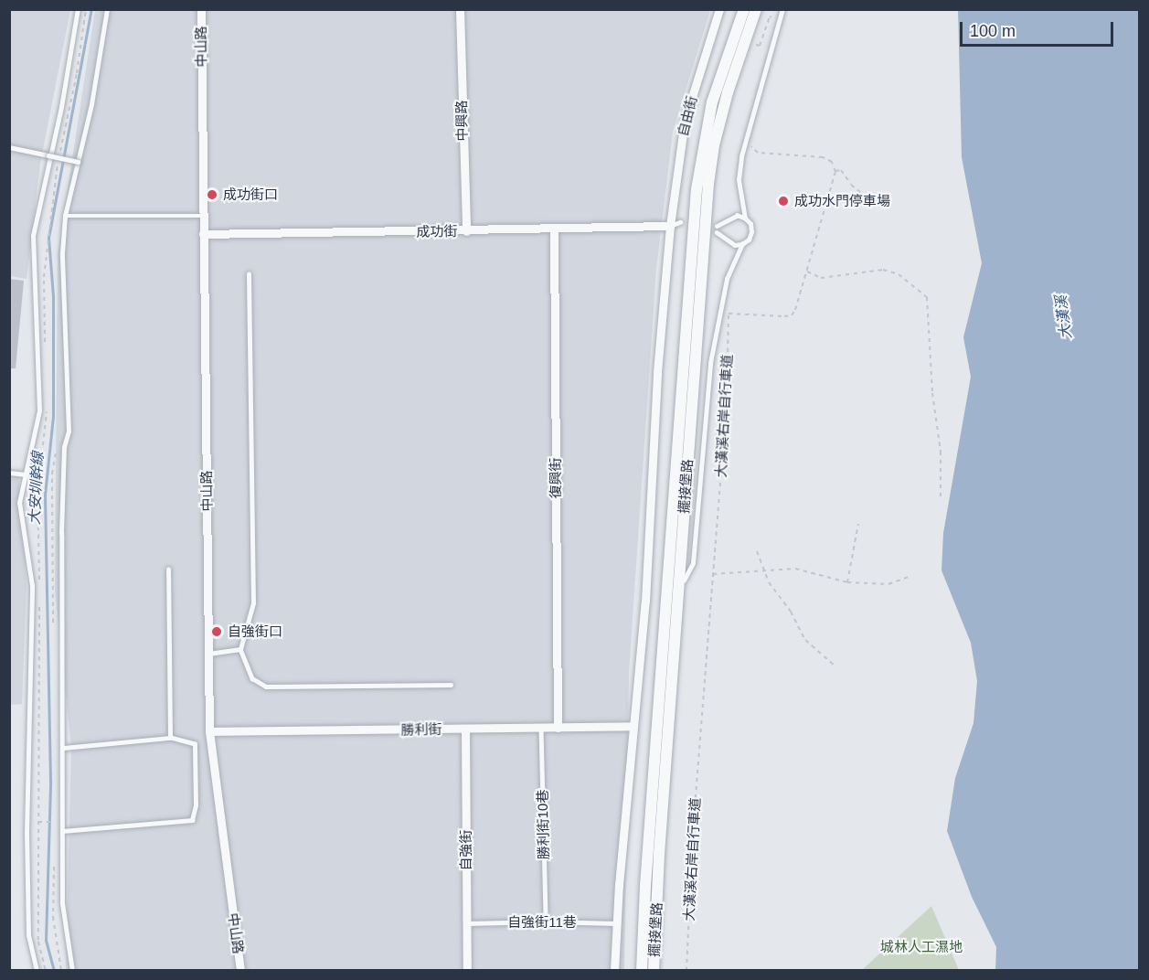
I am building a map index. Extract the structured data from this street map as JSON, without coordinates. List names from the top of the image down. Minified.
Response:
{"streets":{"street":["中山路","自由街","中興路","成功街","復興街","擺接堡路","勝利街","自強街"],"lane":["勝利街10巷","自強街11巷"],"path":["大漢溪右岸自行車道"]},"crossings":[["中山路","成功街"],["中山路","勝利街"],["自由街","成功街"],["自由街","勝利街"],["自由街","自強街11巷"],["中興路","成功街"],["成功街","復興街"],["復興街","勝利街"],["勝利街","勝利街10巷"],["勝利街","自強街"],["勝利街10巷","自強街11巷"],["自強街","自強街11巷"]],"water":["大漢溪","大安圳幹線"],"parks":["城林人工濕地"],"places":["成功街口","成功水門停車場","自強街口"],"scale_bar":"100 m"}
